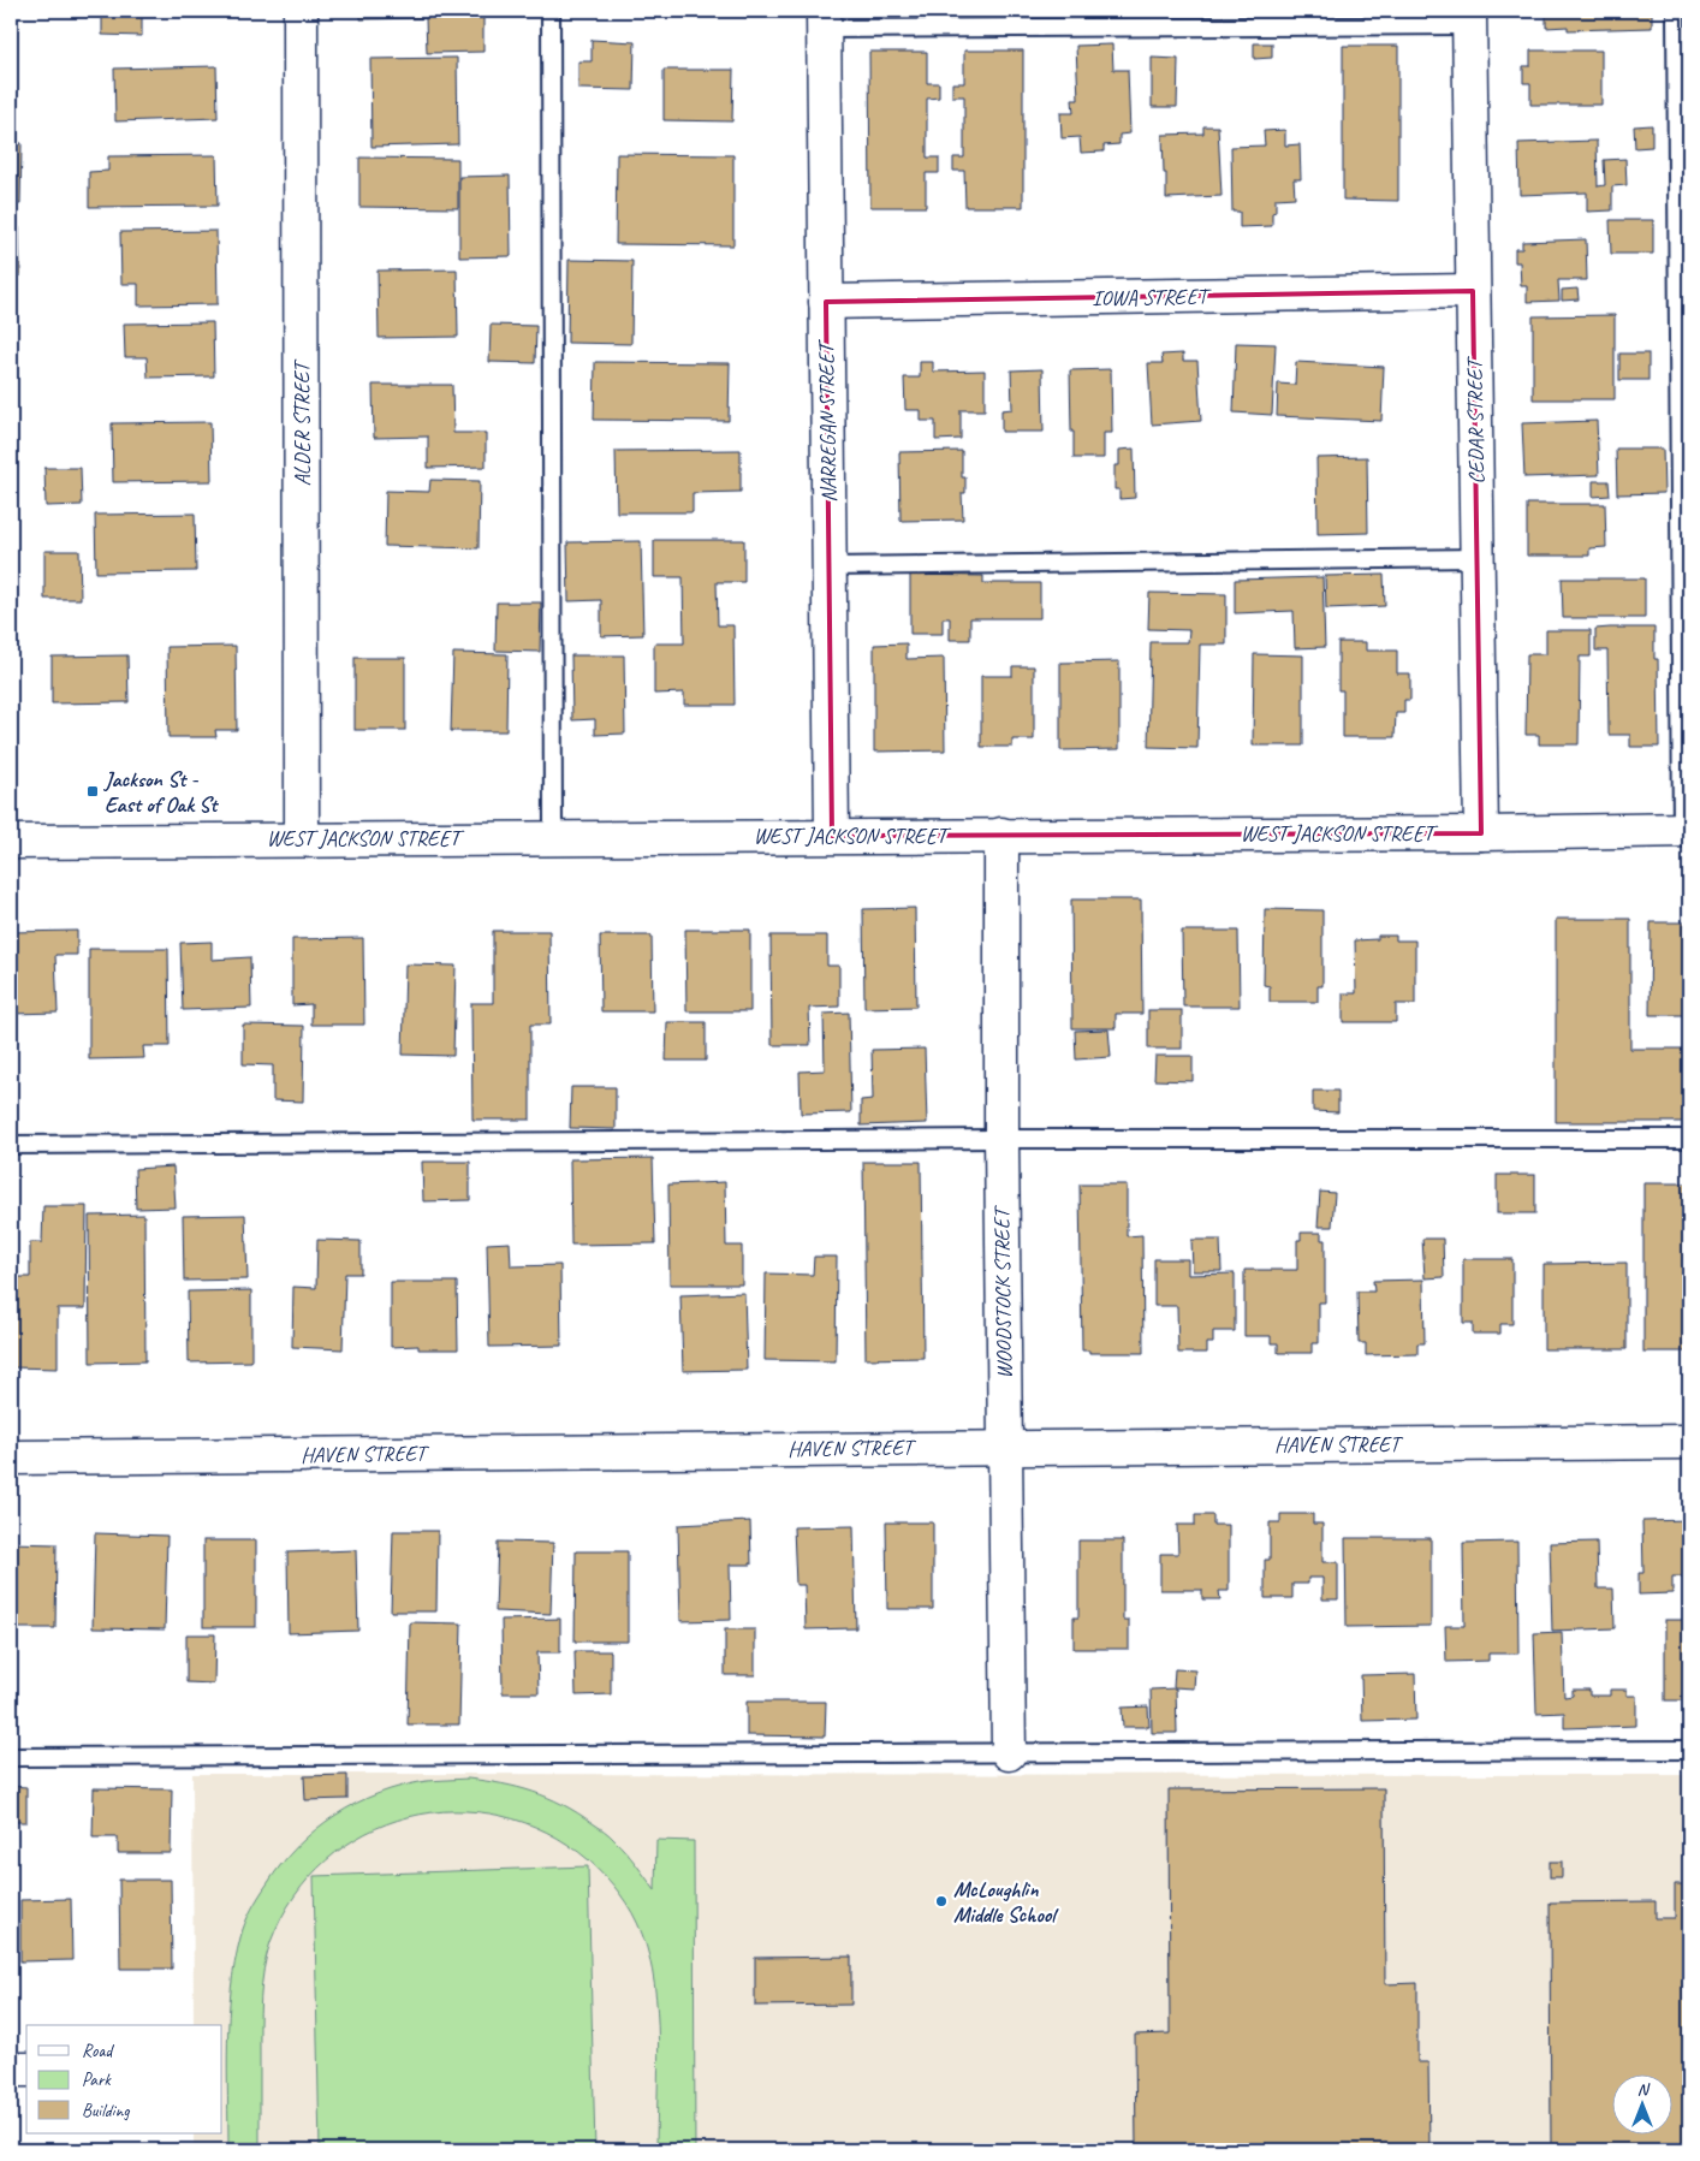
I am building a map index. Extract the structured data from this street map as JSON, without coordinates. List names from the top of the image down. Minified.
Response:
{"streets":{"street":["IOWA STREET","CEDAR STREET","NARREGAN STREET","ALDER STREET","WEST JACKSON STREET","WOODSTOCK STREET","HAVEN STREET"]},"crossings":[["IOWA STREET","CEDAR STREET"],["IOWA STREET","NARREGAN STREET"],["CEDAR STREET","WEST JACKSON STREET"],["NARREGAN STREET","WEST JACKSON STREET"],["ALDER STREET","WEST JACKSON STREET"],["WEST JACKSON STREET","WOODSTOCK STREET"],["WOODSTOCK STREET","HAVEN STREET"]],"places":{"transit":["Jackson St - East of Oak St"],"other":["McLoughlin Middle School"]},"legend":["Road","Park","Building"],"north":"top"}
